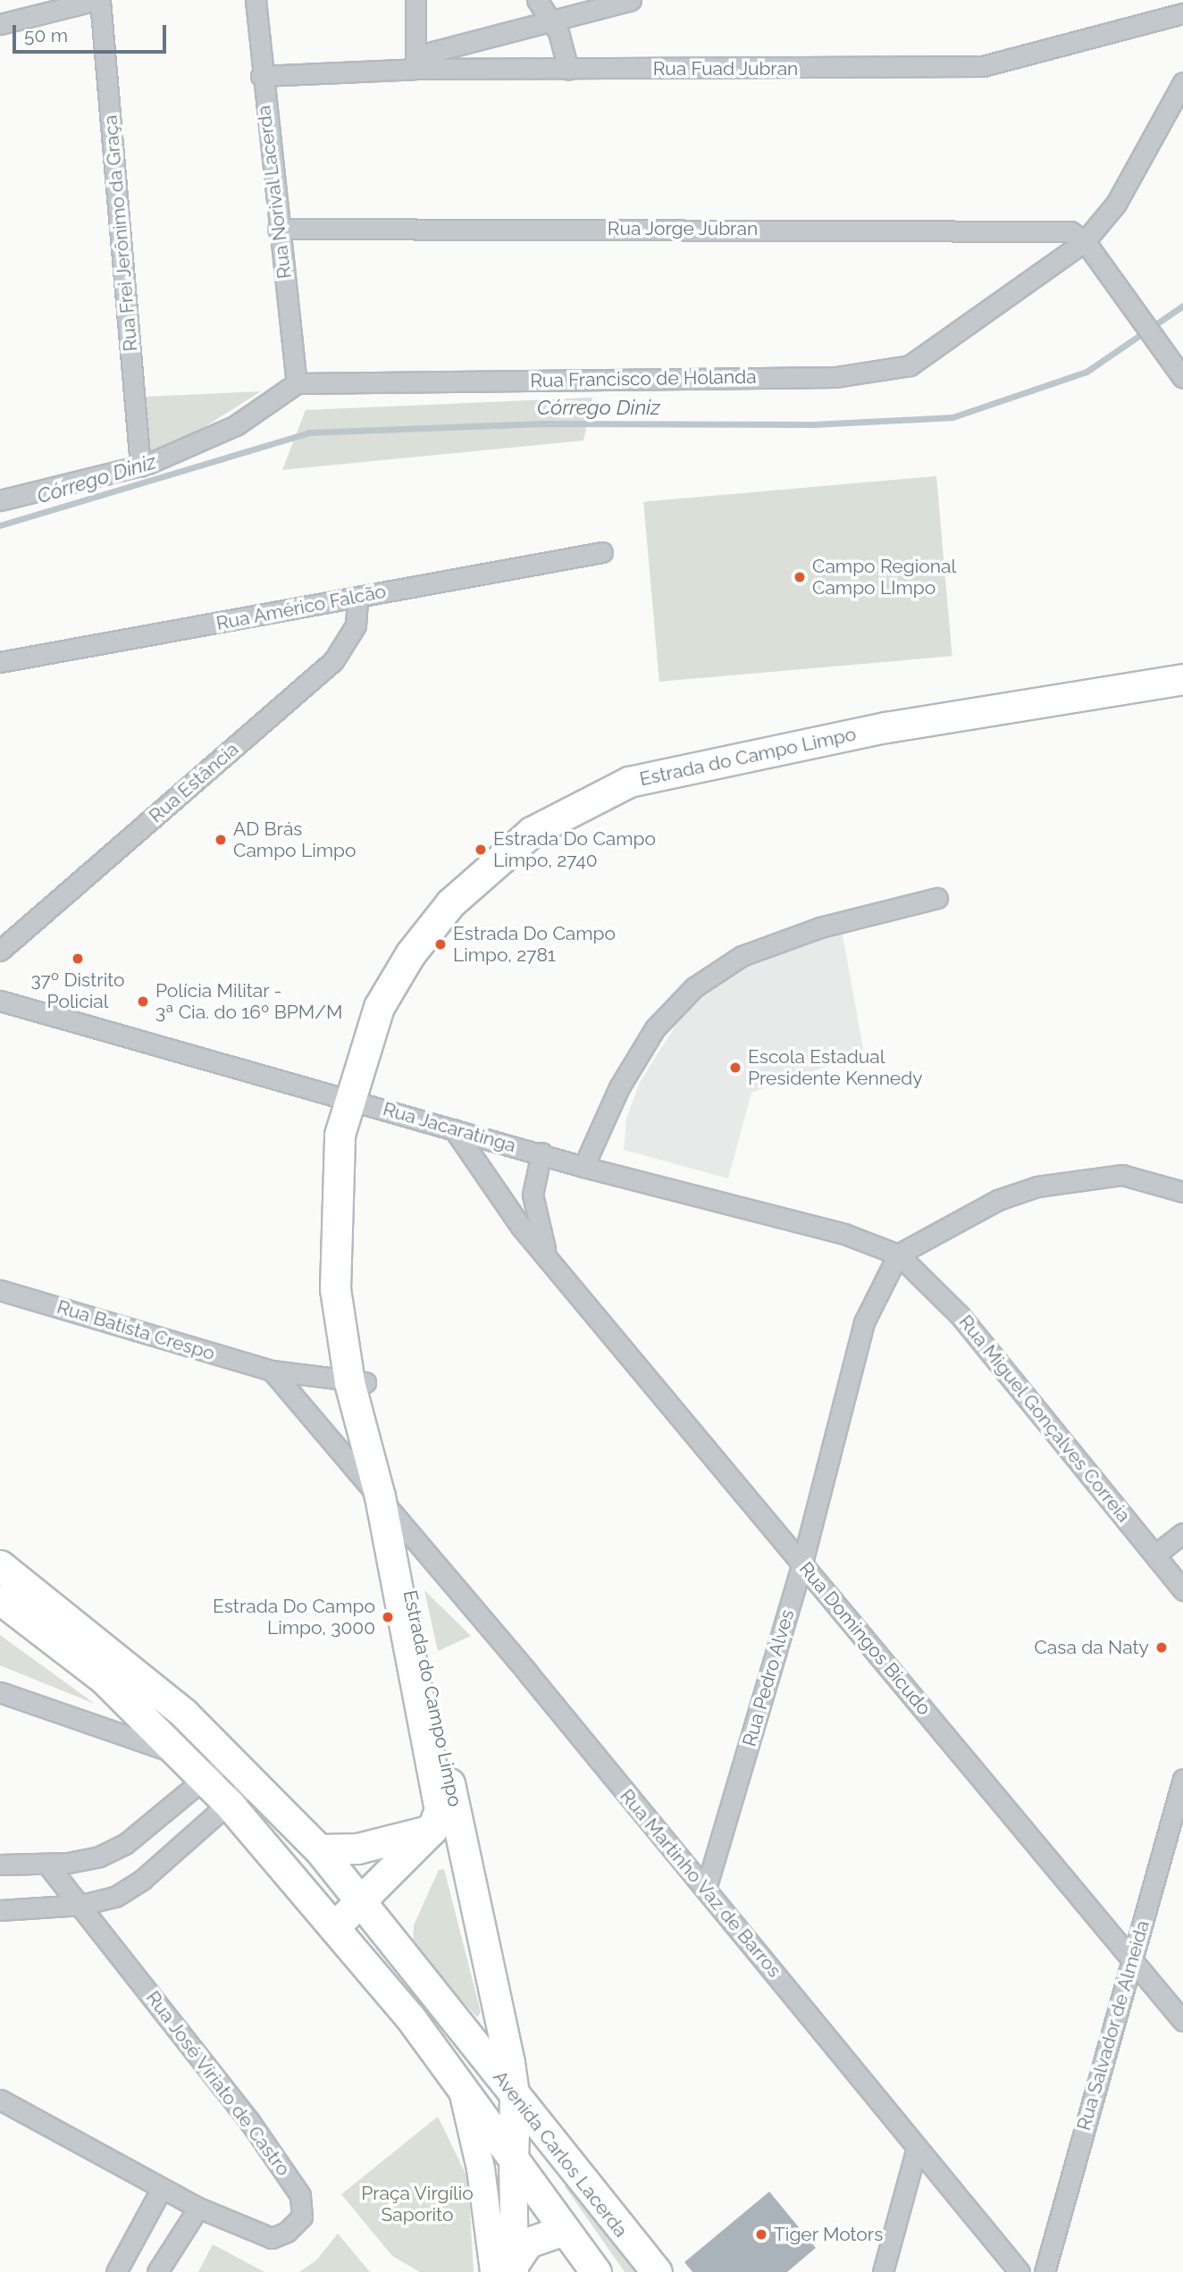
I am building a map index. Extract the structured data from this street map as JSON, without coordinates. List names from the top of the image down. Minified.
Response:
{"streets":{"main road":["Estrada do Campo Limpo","Avenida Carlos Lacerda"],"street":["Rua Fuad Jubran","Rua Norival Lacerda","Rua Jorge Jubran","Rua Frei Jerônimo da Graça","Rua Francisco de Holanda","Rua Américo Falcão","Rua Estância","Rua Jacaratinga","Rua Batista Crespo","Rua Miguel Gonçalves Correia","Rua Domingos Bicudo","Rua Pedro Alves","Rua Martinho Vaz de Barros","Rua Salvador de Almeida","Rua José Víriato de Castro"]},"crossings":[["Rua Fuad Jubran","Rua Norival Lacerda"],["Rua Norival Lacerda","Rua Jorge Jubran"],["Rua Norival Lacerda","Rua Francisco de Holanda"],["Rua Jorge Jubran","Rua Francisco de Holanda"],["Rua Américo Falcão","Rua Estância"],["Estrada do Campo Limpo","Rua Jacaratinga"],["Estrada do Campo Limpo","Rua Batista Crespo"],["Estrada do Campo Limpo","Rua Martinho Vaz de Barros"],["Estrada do Campo Limpo","Avenida Carlos Lacerda"],["Rua Jacaratinga","Rua Miguel Gonçalves Correia"],["Rua Jacaratinga","Rua Domingos Bicudo"],["Rua Jacaratinga","Rua Pedro Alves"],["Rua Miguel Gonçalves Correia","Rua Pedro Alves"],["Rua Domingos Bicudo","Rua Pedro Alves"],["Rua Domingos Bicudo","Rua Salvador de Almeida"],["Rua Pedro Alves","Rua Martinho Vaz de Barros"]],"water":["Córrego Diniz"],"parks":["Praça Virgílio Saporito"],"places":["Campo Regional Campo LImpo","AD Brás Campo Limpo","Estrada Do Campo Limpo, 2740","Estrada Do Campo Limpo, 2781","37º Distrito Policial","Polícia Militar - 3ª Cia. do 16º BPM/M","Escola Estadual Presidente Kennedy","Estrada Do Campo Limpo, 3000","Casa da Naty","Tiger Motors"],"scale_bar":"50 m"}
